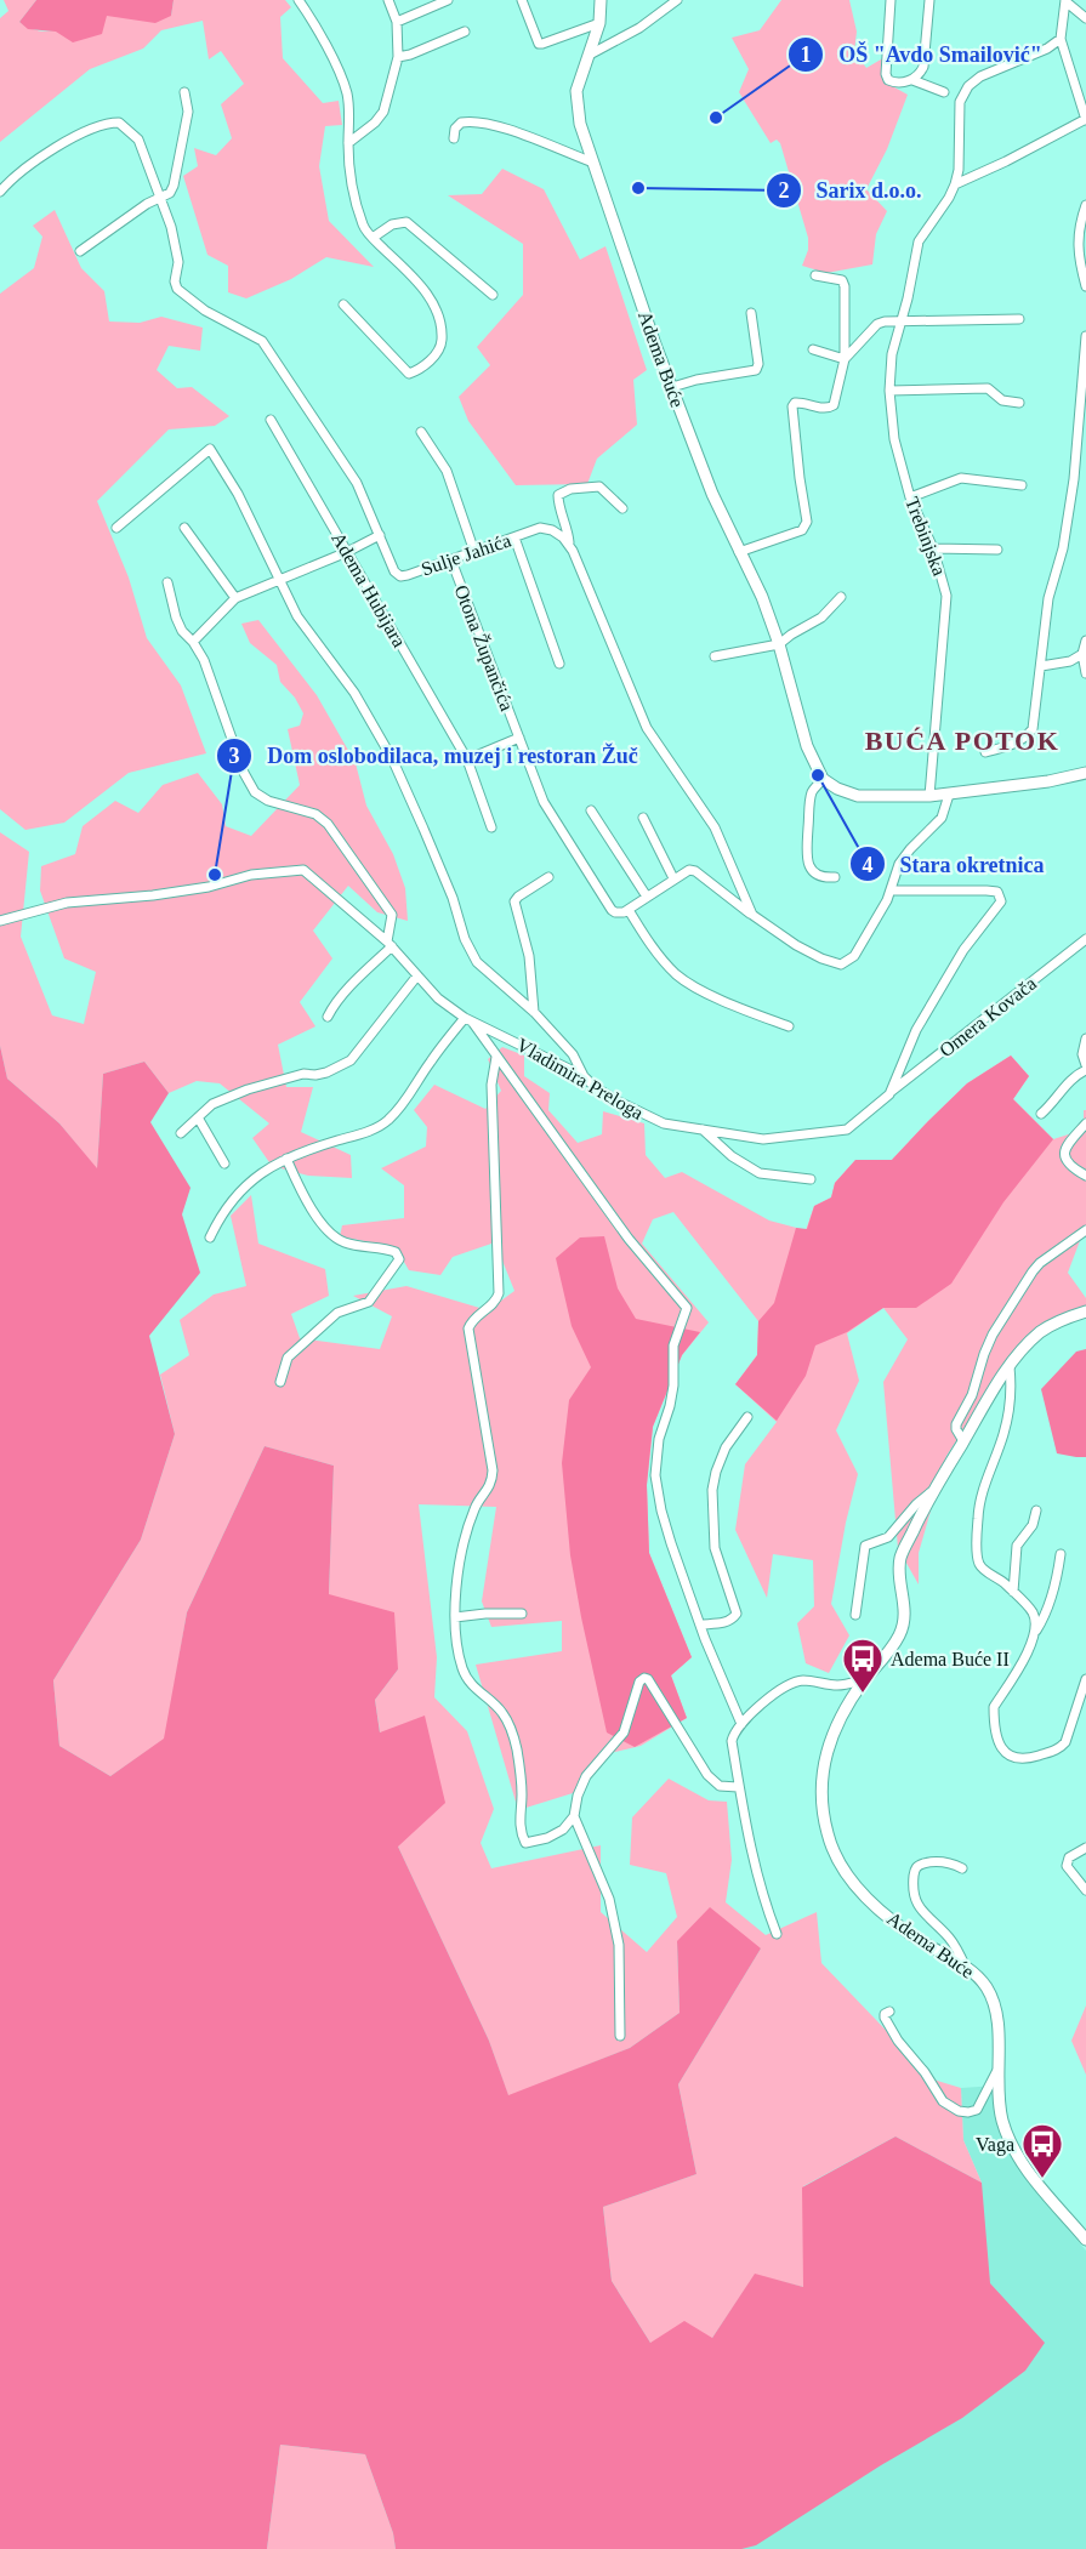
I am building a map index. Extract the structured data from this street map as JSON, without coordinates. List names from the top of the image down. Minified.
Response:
{"streets":{"street":["Adema Buće","Trebinjska","Sulje Jahića","Adema Hubijara","Otona Župančića","Omera Kovača","Vladimira Preloga"]},"crossings":[["Sulje Jahića","Otona Župančića"],["Omera Kovača","Vladimira Preloga"]],"districts":["BUĆA POTOK"],"places":{"other":["OŠ \"Avdo Smailović\"","Sarix d.o.o.","Stara okretnica","Dom oslobodilaca, muzej i restoran Žuč"],"bus stop":["Adema Buće II","Vaga"]}}
